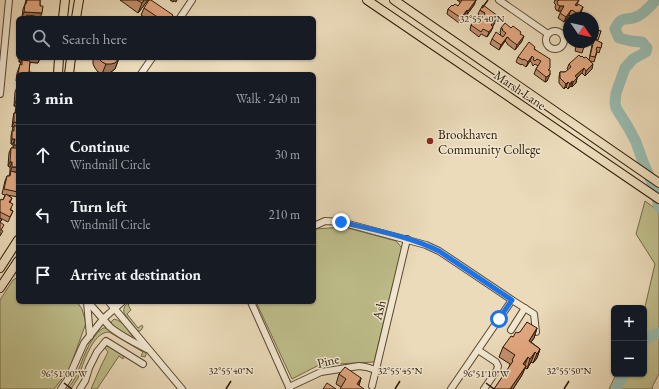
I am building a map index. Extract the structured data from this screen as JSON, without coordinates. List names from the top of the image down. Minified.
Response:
{"streets":{"main road":["Marsh Lane"],"street":["Ash","Pine"]},"crossings":[["Ash","Pine"]],"places":["Brookhaven Community College"],"north":"bottom right","page":{"search":"Search here","heading":["3 min","Walk · 240 m"],"list":[["Continue","Windmill Circle","30 m"],["Turn left","Windmill Circle","210 m"],"Arrive at destination"],"map_buttons":["+","−"]},"coordinates":["32°55'40\"N","32°55'45\"N","32°55'50\"N","96°51'00\"W","96°51'10\"W"]}
